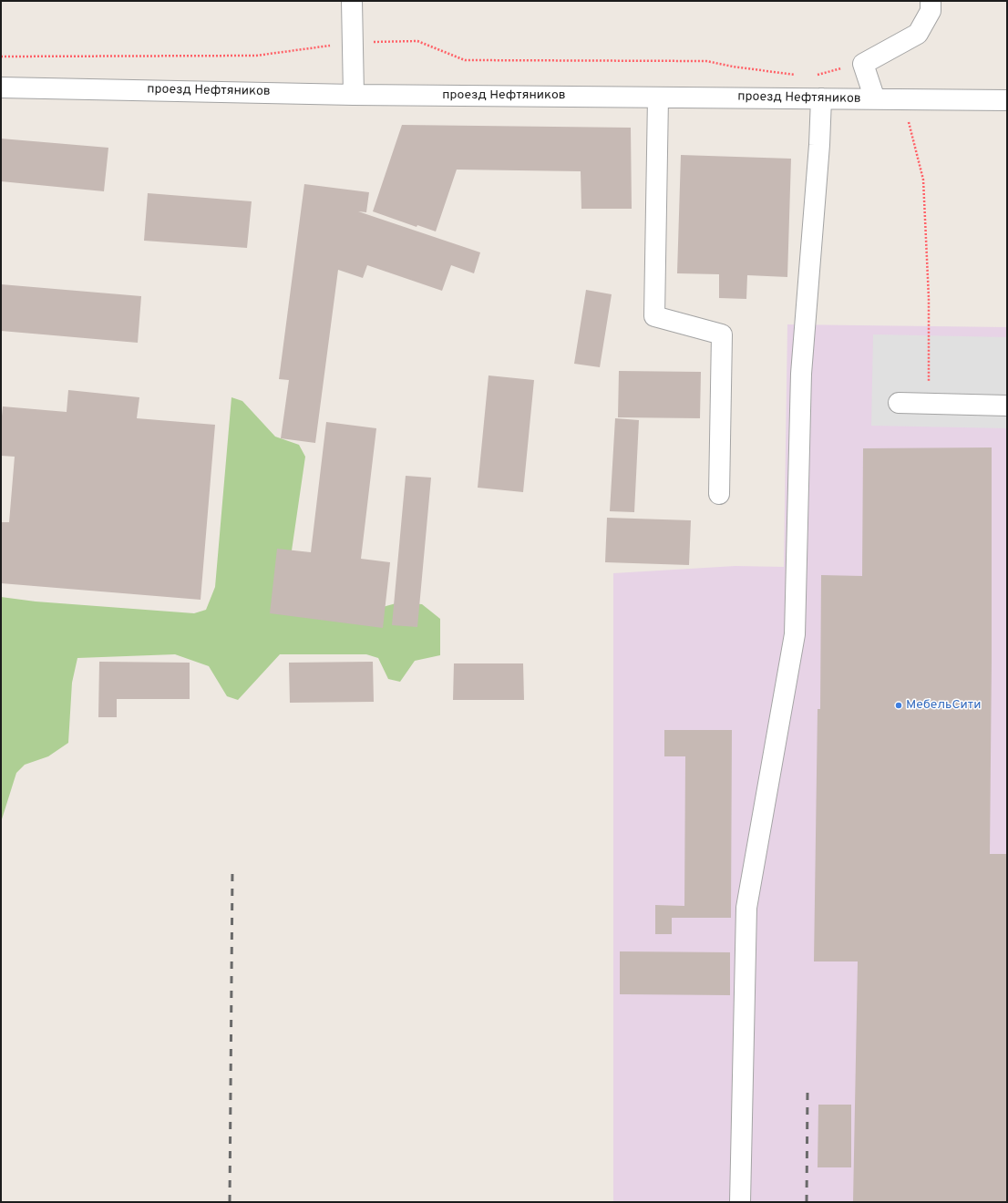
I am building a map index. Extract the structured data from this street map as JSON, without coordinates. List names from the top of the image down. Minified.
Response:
{"streets":{"street":["проезд Нефтяников"]},"places":["МебельСити"]}
